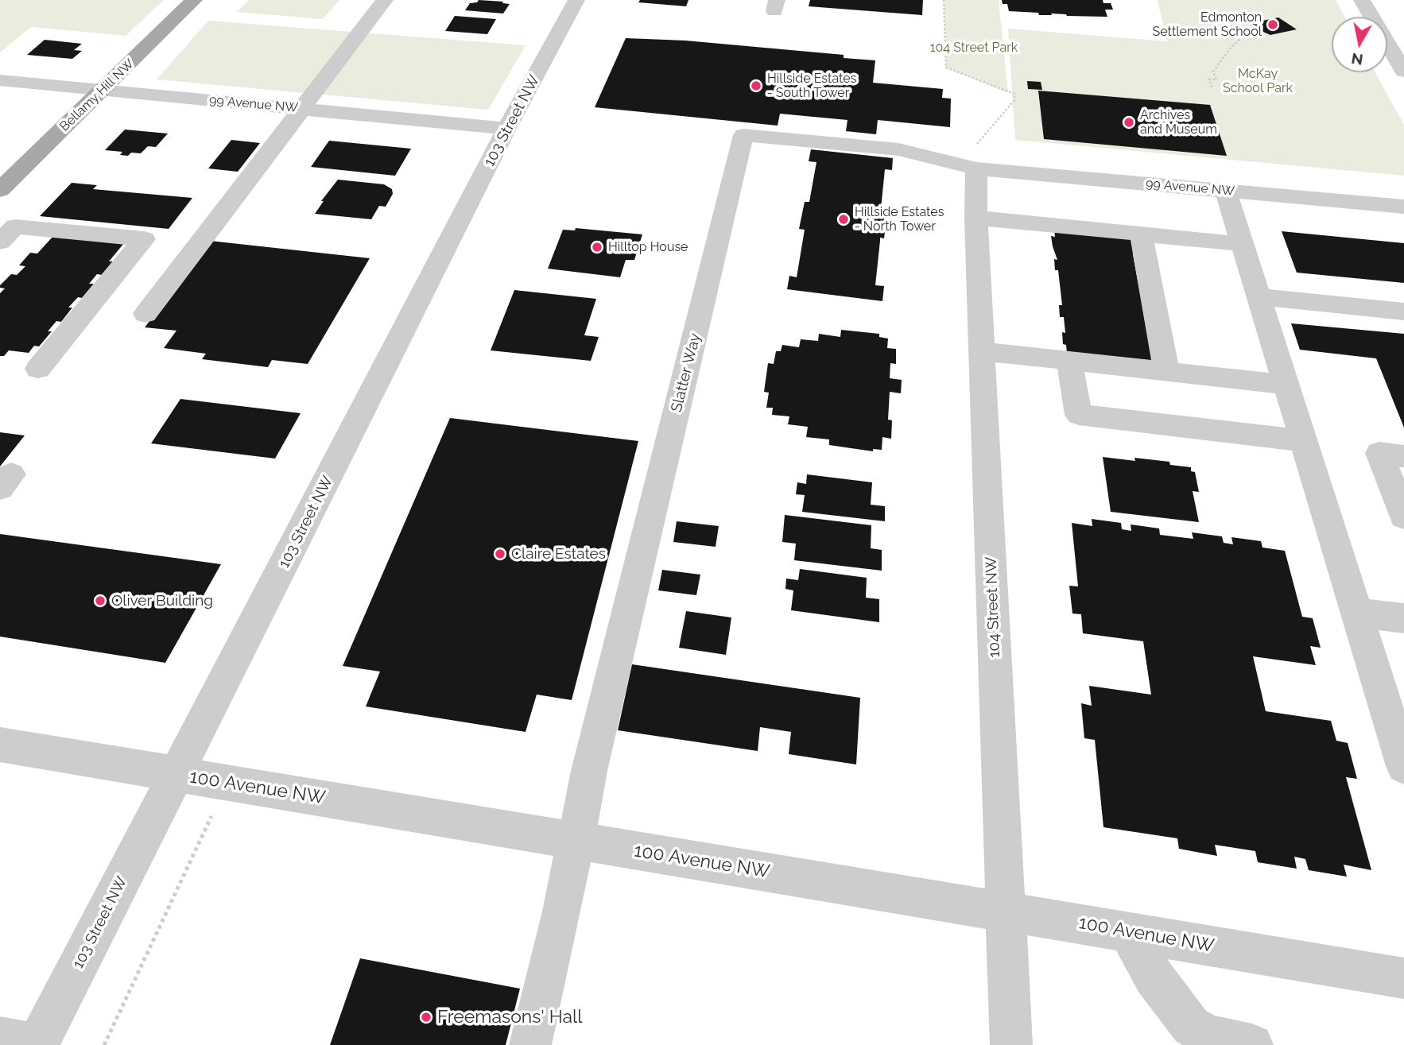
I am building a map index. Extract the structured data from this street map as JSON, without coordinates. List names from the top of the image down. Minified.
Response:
{"streets":{"main road":["Bellamy Hill NW"],"street":["99 Avenue NW","103 Street NW","Slatter Way","104 Street NW","100 Avenue NW"]},"crossings":[["Bellamy Hill NW","99 Avenue NW"],["99 Avenue NW","103 Street NW"],["99 Avenue NW","Slatter Way"],["99 Avenue NW","104 Street NW"],["103 Street NW","100 Avenue NW"],["Slatter Way","104 Street NW"],["Slatter Way","100 Avenue NW"],["104 Street NW","100 Avenue NW"]],"parks":["104 Street Park","McKay School Park"],"places":["Edmonton Settlement School","Hillside Estates - South Tower","Archives and Museum","Hillside Estates - North Tower","Hilltop House","Claire Estates","Oliver Building","Freemasons' Hall"],"north":"bottom"}
